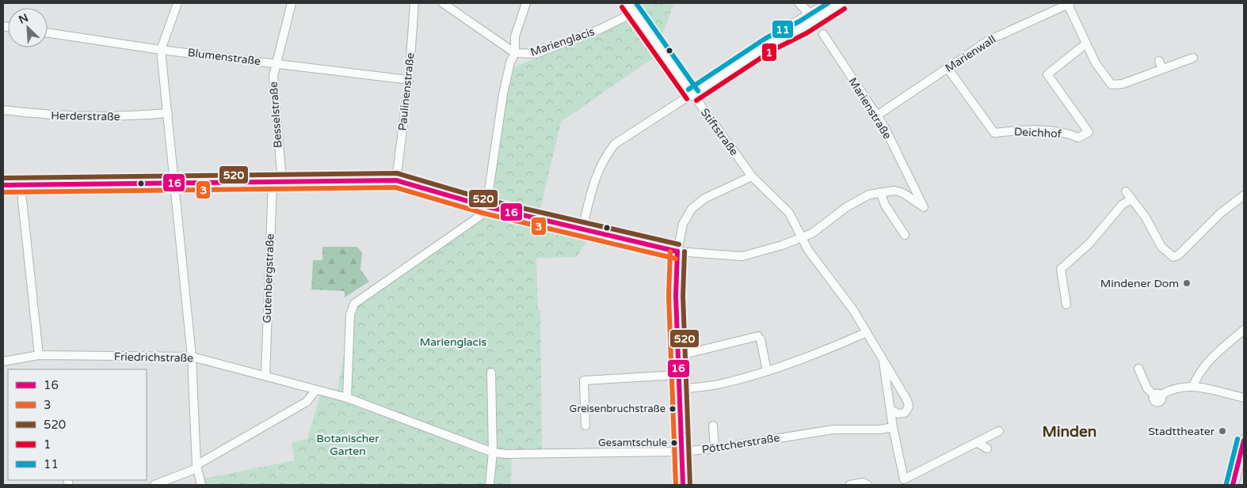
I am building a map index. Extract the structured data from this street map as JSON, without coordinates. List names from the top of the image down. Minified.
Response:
{"streets":{"street":["Marienglacis","Marienwall","Blumenstraße","Paulinenstraße","Marienstraße","Besselstraße","Herderstraße","Stiftstraße","Deichhof","Gutenbergstraße","Friedrichstraße","Pöttcherstraße"]},"crossings":[["Marienglacis","Stiftstraße"],["Marienglacis","Friedrichstraße"],["Marienwall","Marienstraße"],["Marienwall","Deichhof"],["Blumenstraße","Paulinenstraße"],["Blumenstraße","Besselstraße"],["Gutenbergstraße","Friedrichstraße"]],"districts":["Minden"],"parks":["Marienglacis","Botanischer Garten"],"places":["Mindener Dom","Greisenbruchstraße","Stadttheater","Gesamtschule"],"lines":["transit line 11","transit line 1","transit line 520","transit line 16","transit line 3"],"legend":["16","3","520","1","11"],"north":"top left"}
